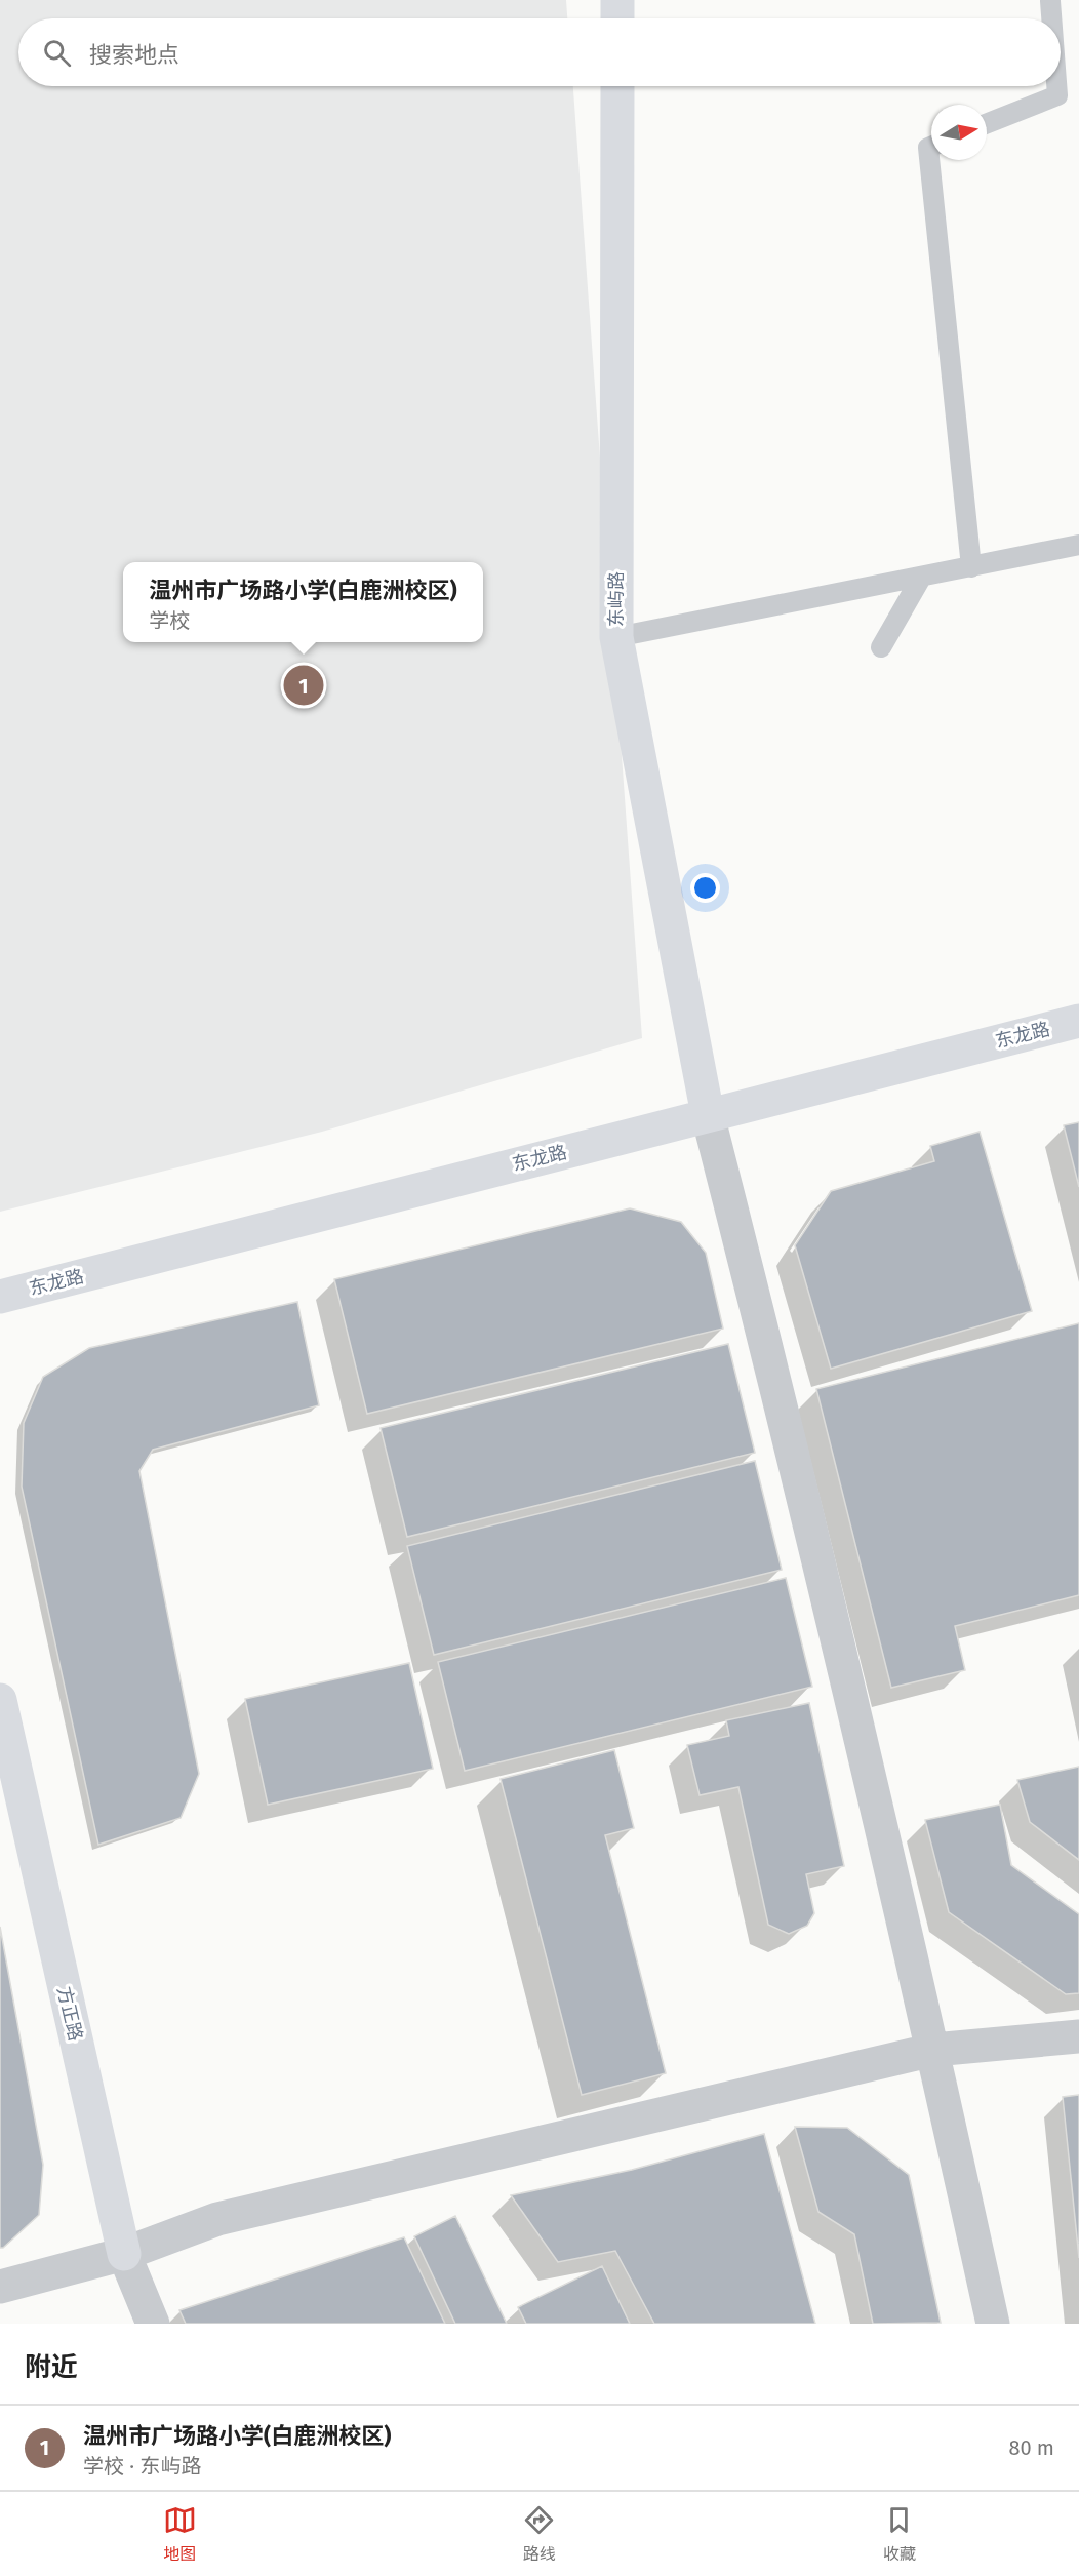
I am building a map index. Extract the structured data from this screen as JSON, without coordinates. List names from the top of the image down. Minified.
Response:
{"streets":{"street":["东屿路","东龙路","方正路"]},"crossings":[["东屿路","东龙路"]],"north":"right","page":{"search":"搜索地点","popup":["温州市广场路小学(白鹿洲校区)","学校"],"pins":"1","heading":"附近","list":[{"mark":"1","name":"温州市广场路小学(白鹿洲校区)","note":"学校 · 东屿路","value":"80 m"}],"nav":["地图","路线","收藏"]}}
